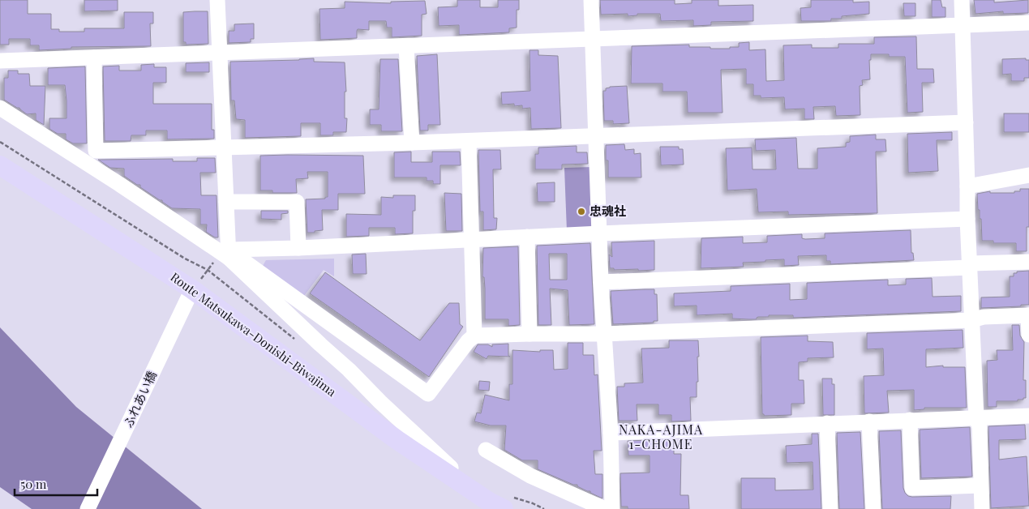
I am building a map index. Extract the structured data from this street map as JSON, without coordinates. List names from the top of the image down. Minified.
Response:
{"streets":{"main road":["Route Matsukawa-Donishi-Biwajima"],"street":["ふれあい橋"]},"crossings":[["Route Matsukawa-Donishi-Biwajima","ふれあい橋"]],"districts":["NAKA-AJIMA 1-CHOME"],"places":["忠魂社"],"scale_bar":"50 m"}
